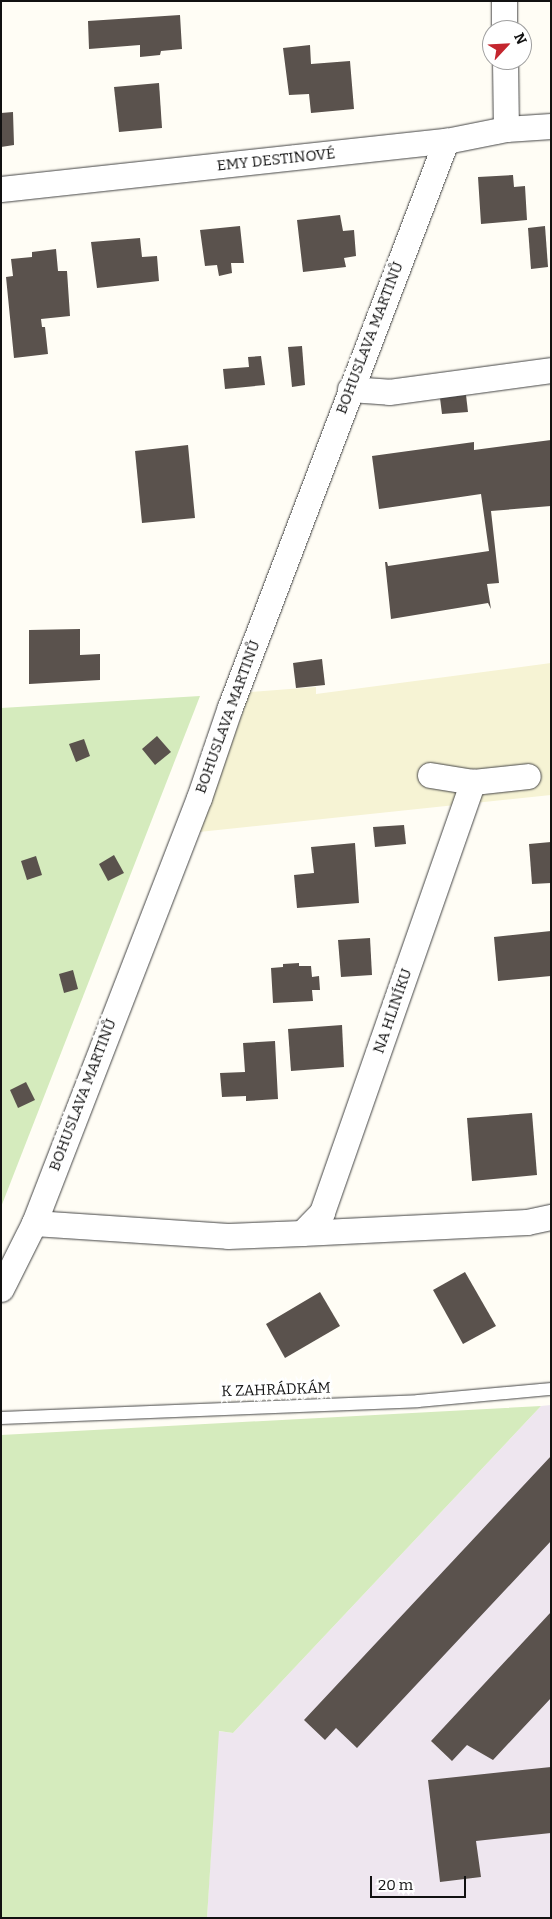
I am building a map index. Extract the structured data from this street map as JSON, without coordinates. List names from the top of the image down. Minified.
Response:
{"streets":{"street":["EMY DESTINOVÉ","BOHUSLAVA MARTINŮ","NA HLINÍKU"],"lane":["K ZAHRÁDKÁM"]},"crossings":[["EMY DESTINOVÉ","BOHUSLAVA MARTINŮ"]],"scale_bar":"20 m","north":"top right"}
